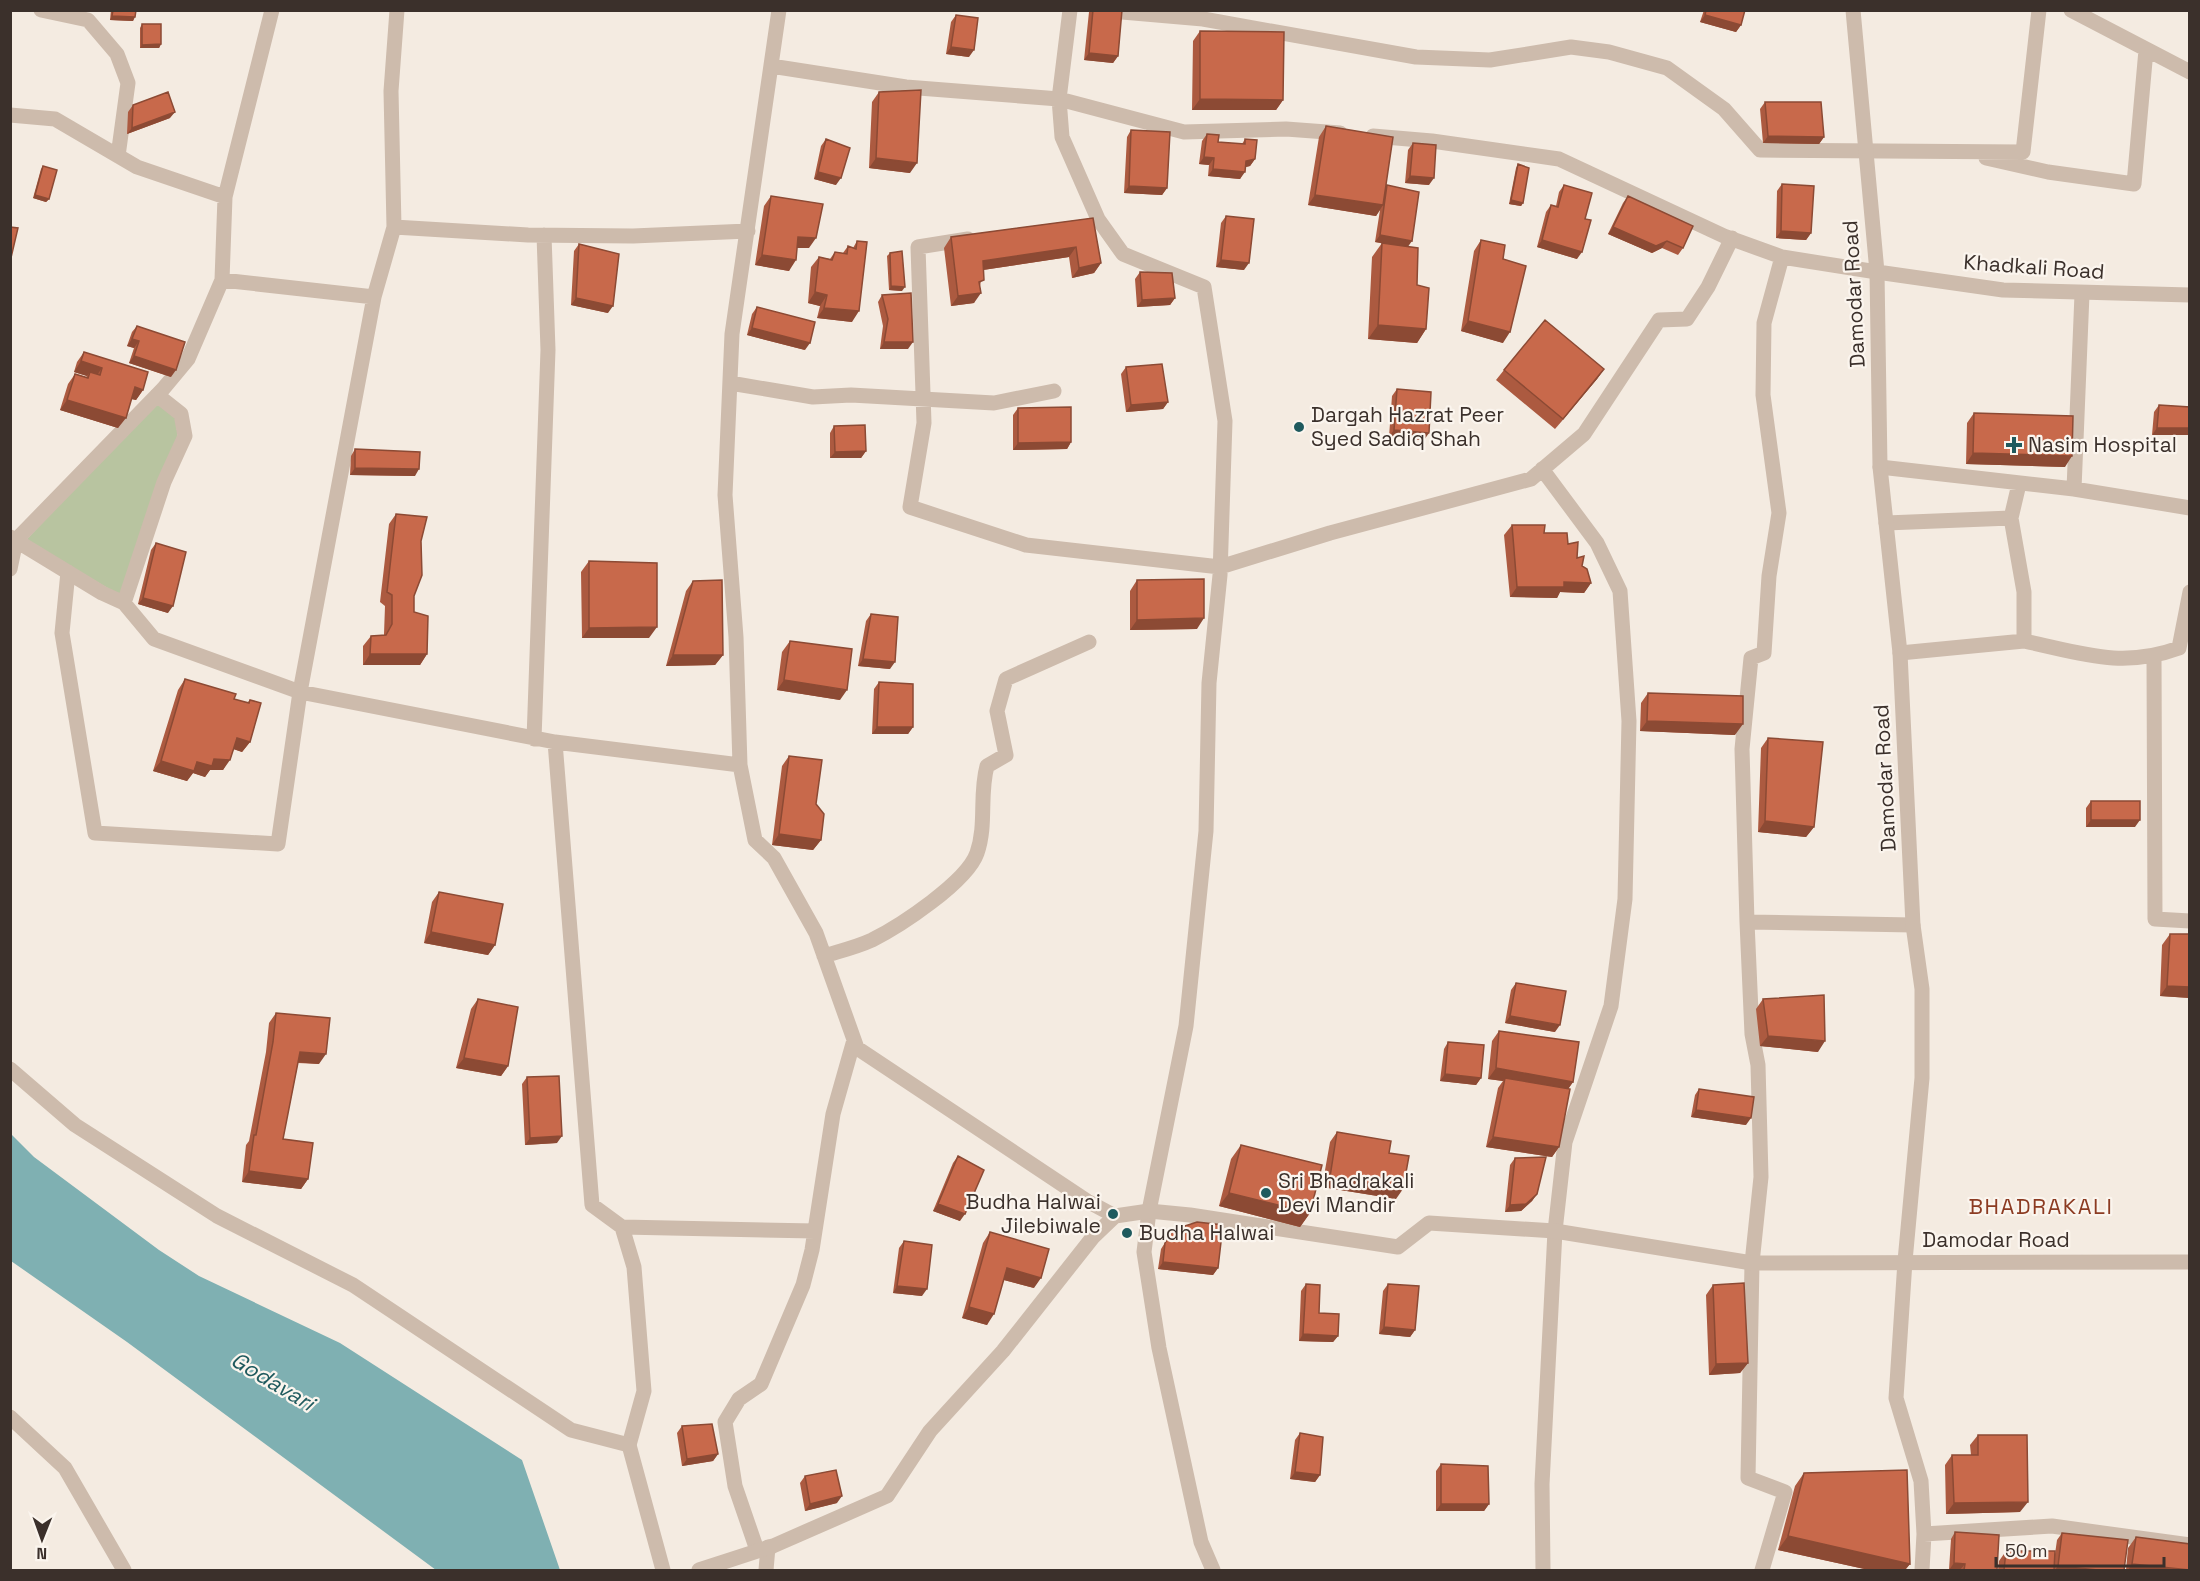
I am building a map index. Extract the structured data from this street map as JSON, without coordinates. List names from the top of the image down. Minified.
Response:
{"streets":{"street":["Khadkali Road","Damodar Road"]},"crossings":[["Khadkali Road","Damodar Road"]],"districts":["BHADRAKALI"],"water":["Godavari"],"places":{"other":["Dargah Hazrat Peer Syed Sadiq Shah","Sri Bhadrakali Devi Mandir","Budha Halwai Jilebiwale","Budha Halwai"],"health":["Nasim Hospital"]},"scale_bar":"50 m","north":"bottom"}
